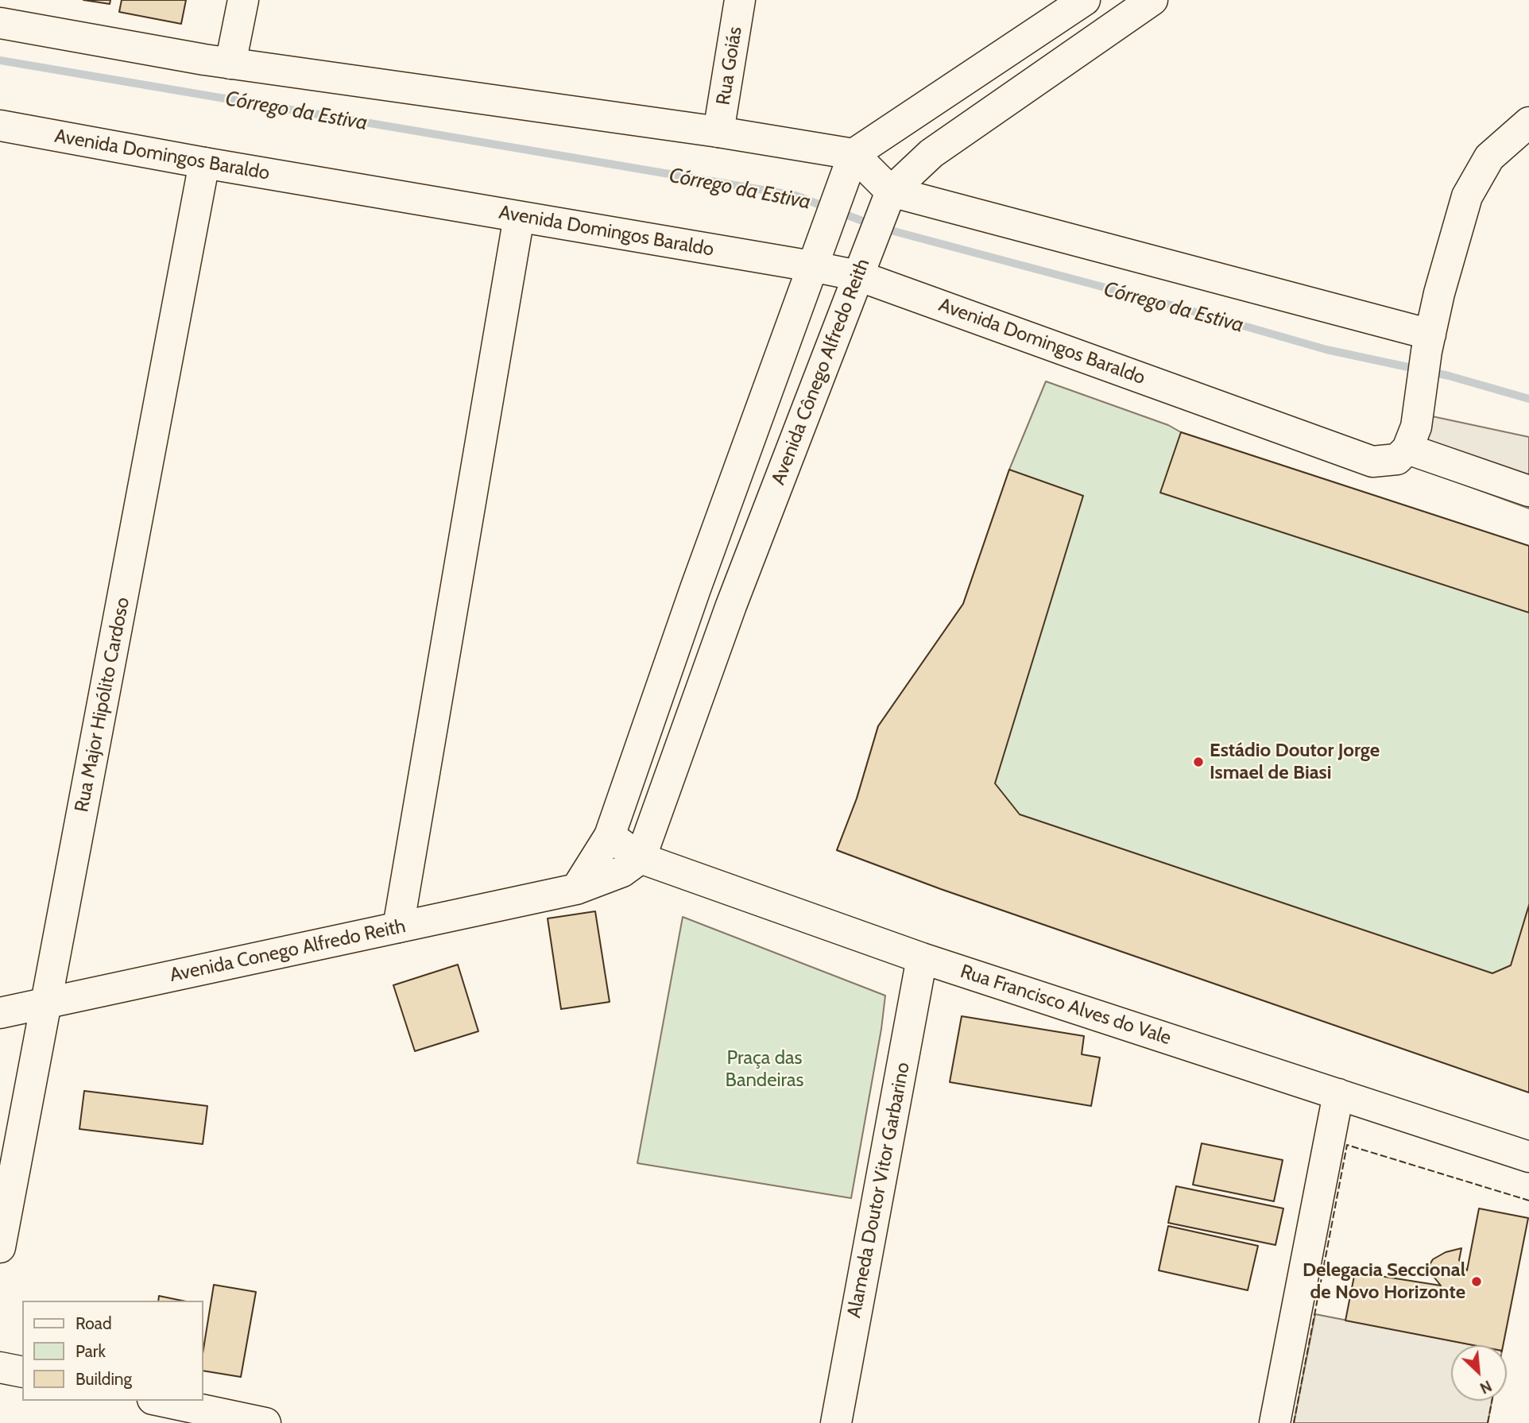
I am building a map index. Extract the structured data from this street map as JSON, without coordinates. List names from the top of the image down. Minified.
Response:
{"streets":{"street":["Rua Goiás","Avenida Domingos Baraldo","Avenida Cônego Alfredo Reith","Rua Major Hipólito Cardoso","Avenida Conego Alfredo Reith","Rua Francisco Alves do Vale","Alameda Doutor Vitor Garbarino"]},"crossings":[["Avenida Domingos Baraldo","Avenida Cônego Alfredo Reith"],["Avenida Domingos Baraldo","Rua Major Hipólito Cardoso"],["Avenida Cônego Alfredo Reith","Avenida Conego Alfredo Reith"],["Avenida Cônego Alfredo Reith","Rua Francisco Alves do Vale"],["Rua Major Hipólito Cardoso","Avenida Conego Alfredo Reith"],["Avenida Conego Alfredo Reith","Rua Francisco Alves do Vale"],["Rua Francisco Alves do Vale","Alameda Doutor Vitor Garbarino"]],"water":["Córrego da Estiva"],"parks":["Praça das Bandeiras"],"places":["Estádio Doutor Jorge Ismael de Biasi","Delegacia Seccional de Novo Horizonte"],"legend":["Road","Park","Building"],"north":"bottom right"}
